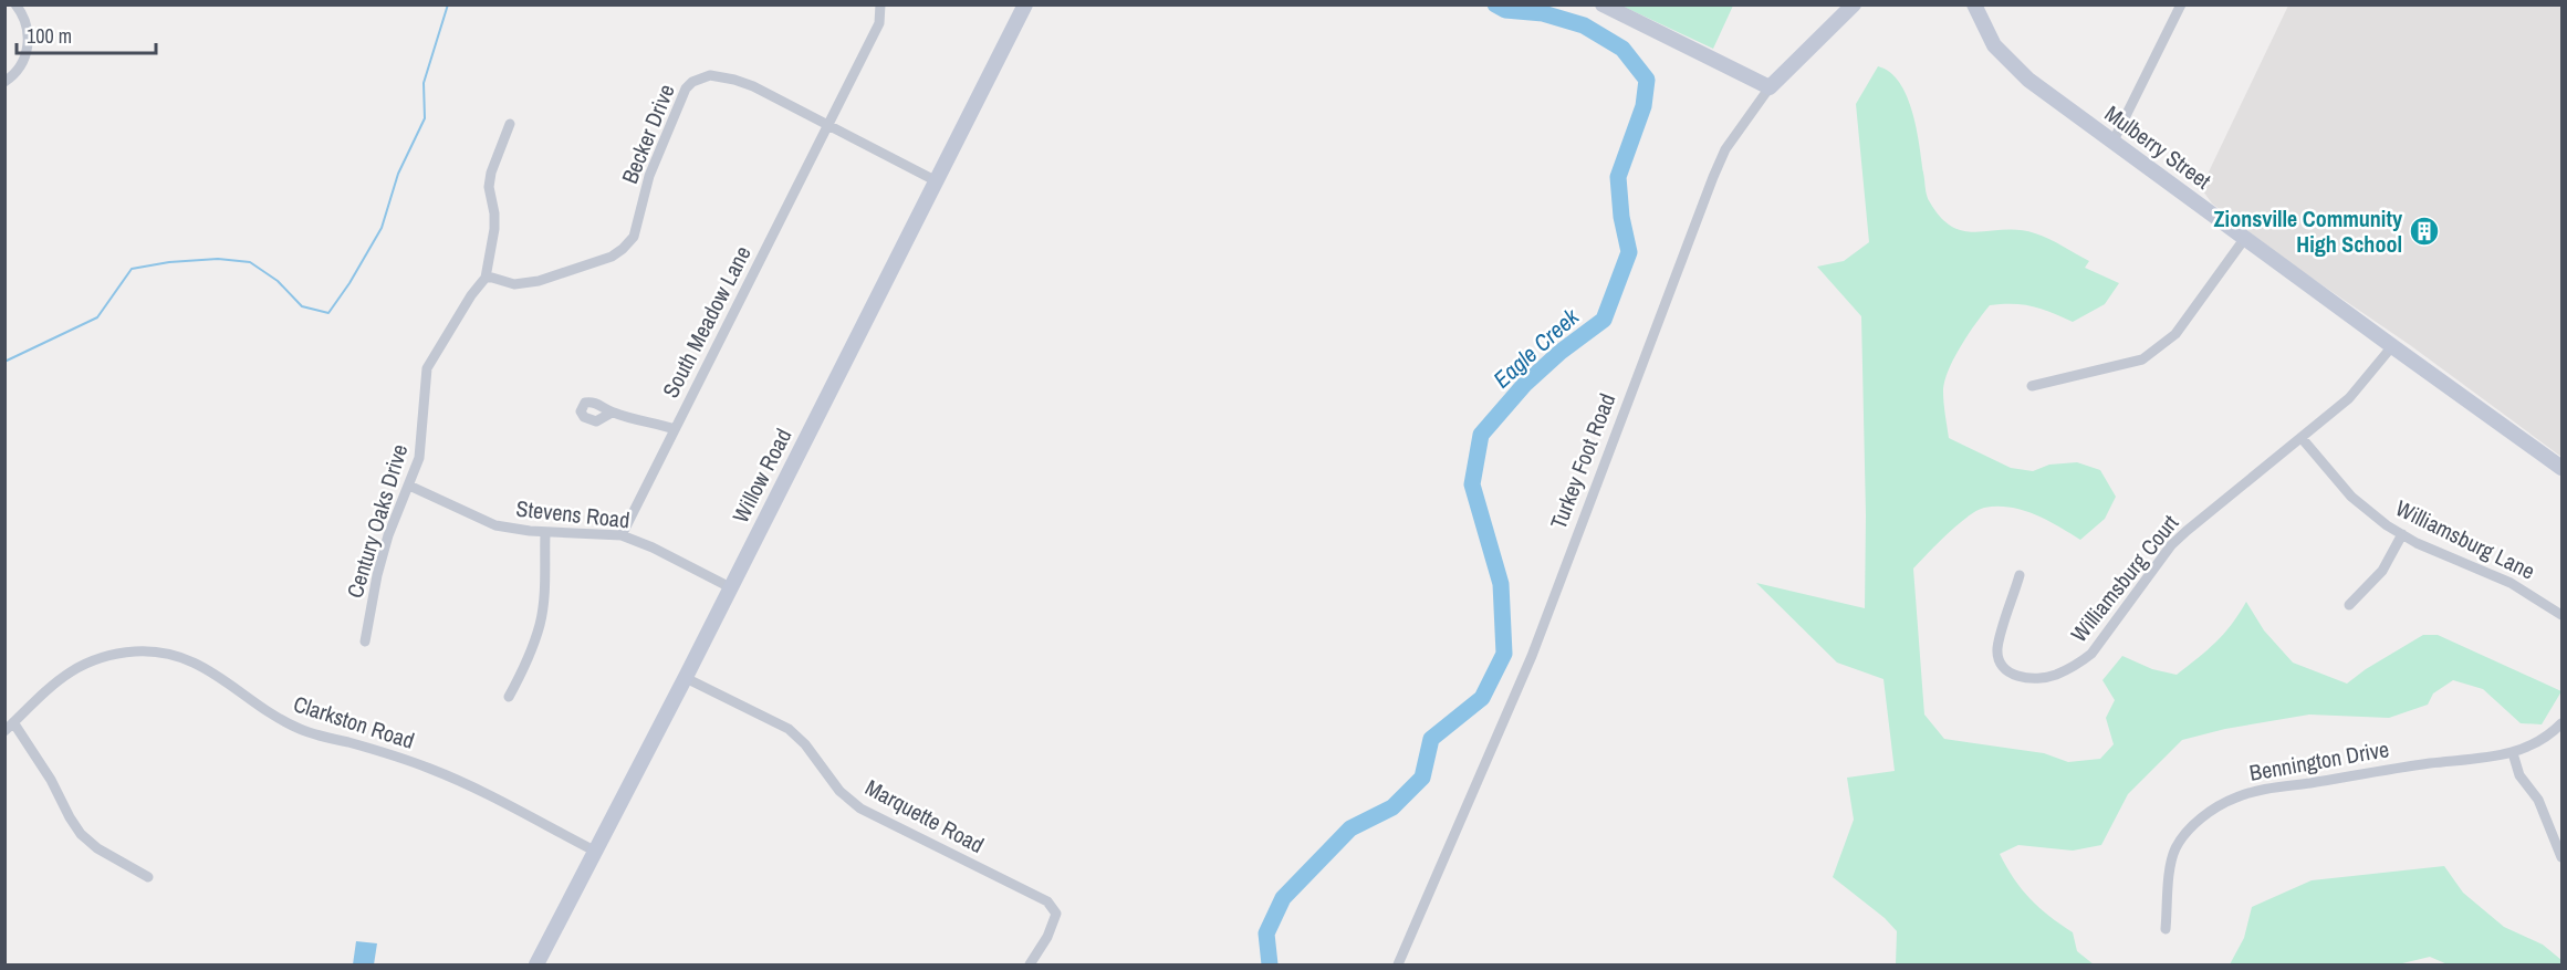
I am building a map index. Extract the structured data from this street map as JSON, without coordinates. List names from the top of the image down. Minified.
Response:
{"streets":{"street":["Becker Drive","Mulberry Street","South Meadow Lane","Turkey Foot Road","Willow Road","Stevens Road","Century Oaks Drive","Williamsburg Lane","Williamsburg Court","Clarkston Road","Bennington Drive","Marquette Road"]},"crossings":[["Becker Drive","South Meadow Lane"],["Becker Drive","Willow Road"],["Becker Drive","Century Oaks Drive"],["Mulberry Street","Williamsburg Court"],["South Meadow Lane","Stevens Road"],["Willow Road","Stevens Road"],["Willow Road","Clarkston Road"],["Willow Road","Marquette Road"],["Stevens Road","Century Oaks Drive"],["Williamsburg Lane","Williamsburg Court"]],"water":["Eagle Creek"],"places":{"building":["Zionsville Community High School"]},"scale_bar":"100 m"}
